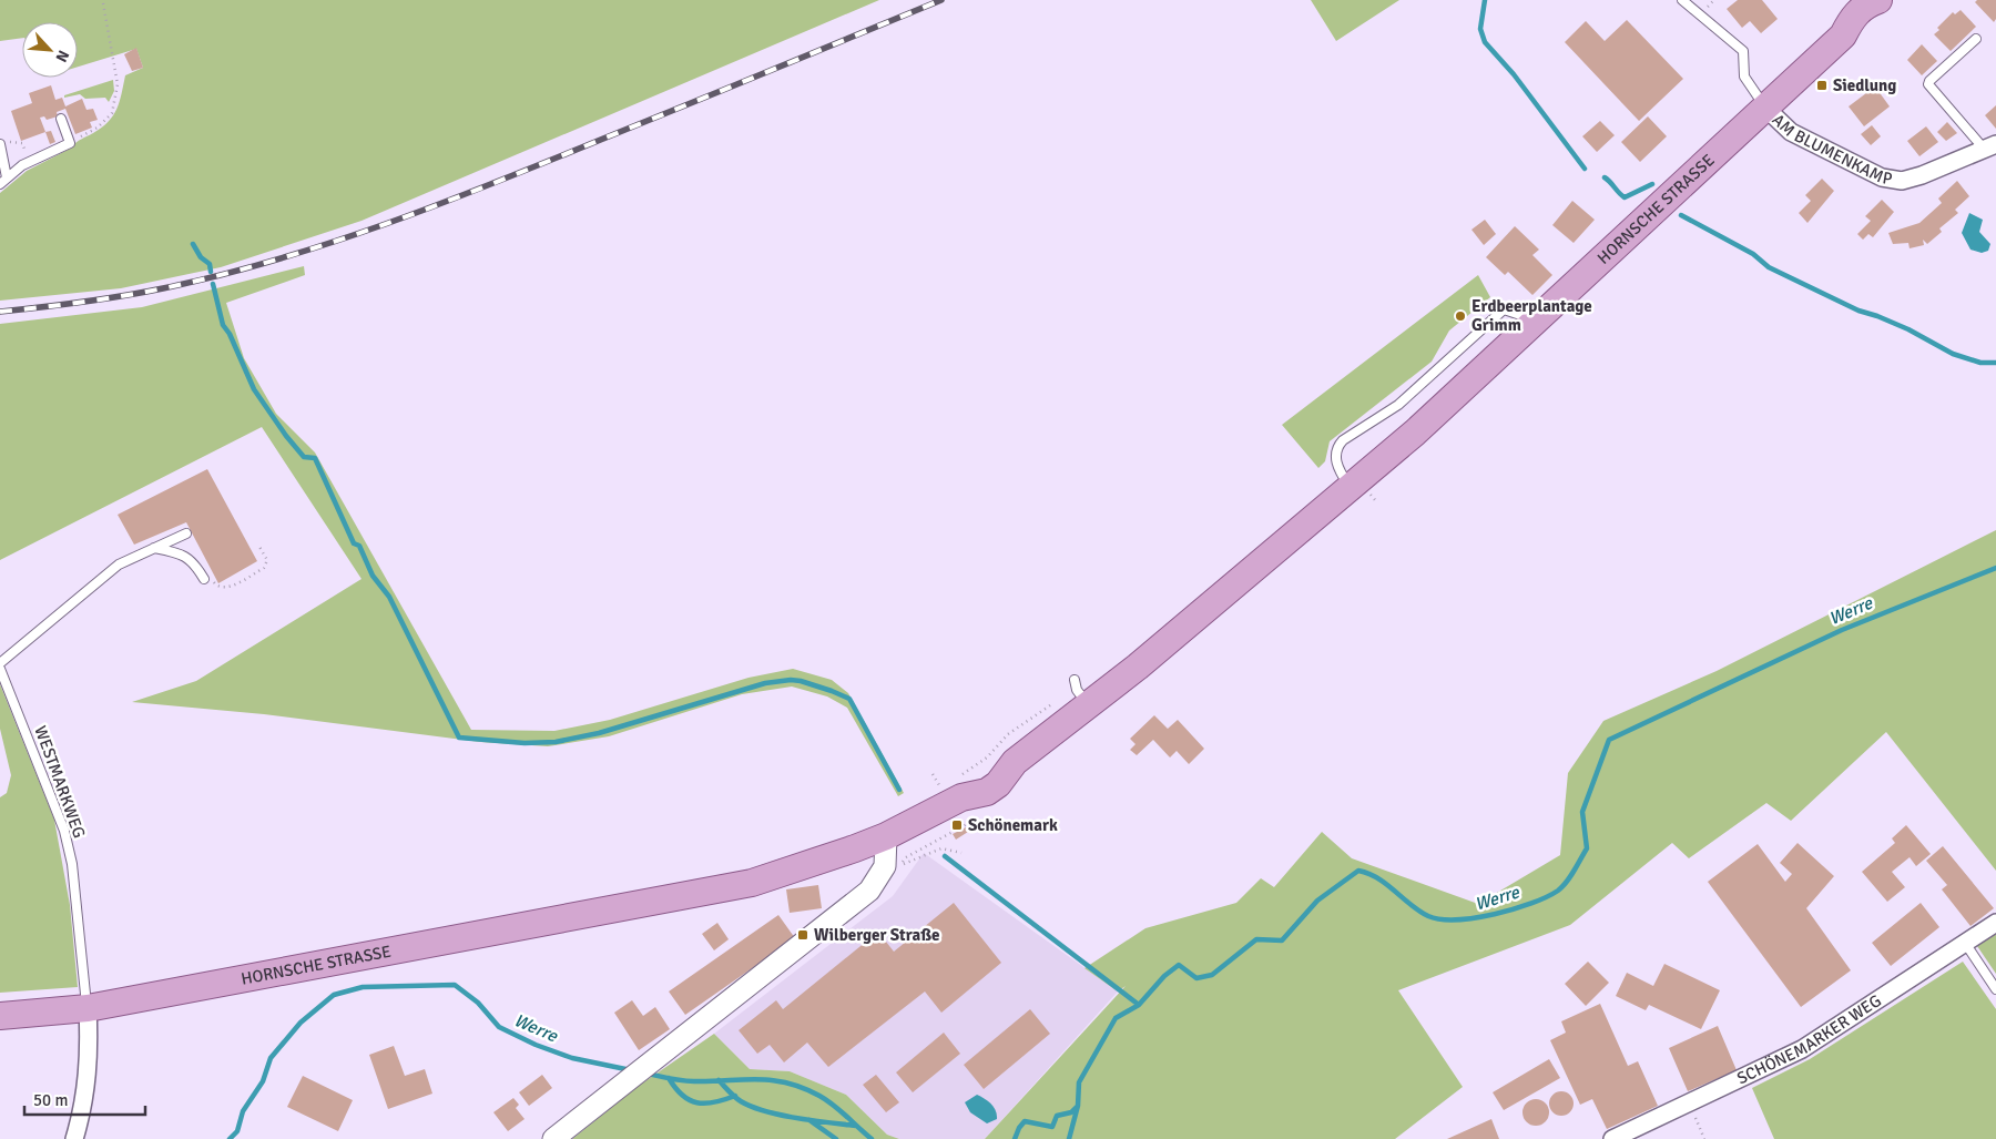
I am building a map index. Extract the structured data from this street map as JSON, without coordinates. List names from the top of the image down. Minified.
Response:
{"streets":{"main road":["HORNSCHE STRASSE"],"street":["AM BLUMENKAMP","SCHÖNEMARKER WEG"],"lane":["WESTMARKWEG"]},"crossings":[["AM BLUMENKAMP","HORNSCHE STRASSE"],["HORNSCHE STRASSE","WESTMARKWEG"]],"water":["Werre"],"places":{"transit":["Siedlung","Schönemark","Wilberger Straße"],"other":["Erdbeerplantage Grimm"]},"scale_bar":"50 m","north":"bottom right"}
